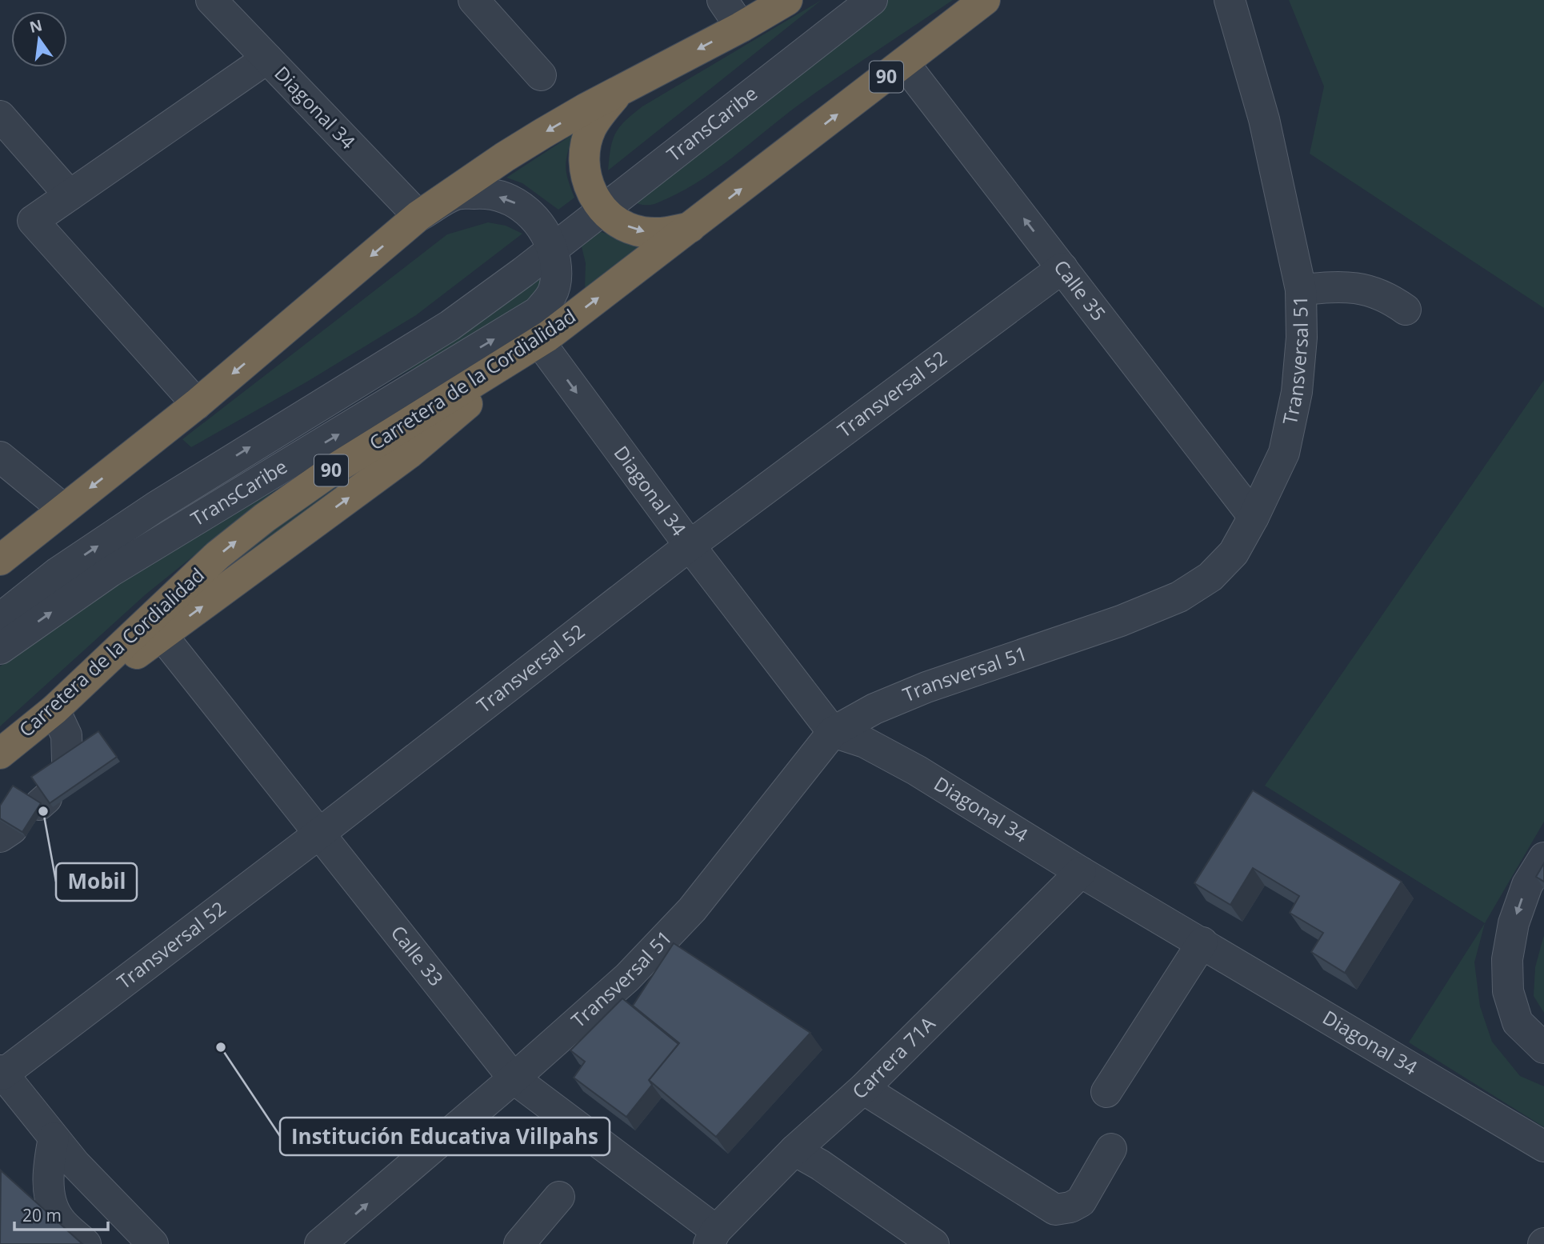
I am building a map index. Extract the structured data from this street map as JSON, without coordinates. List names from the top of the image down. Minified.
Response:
{"streets":{"highway":["90","Carretera de la Cordialidad"],"street":["Diagonal 34","TransCaribe","Calle 35","Transversal 51","Transversal 52","Calle 33","Carrera 71A"]},"crossings":[["Diagonal 34","Transversal 51"],["Diagonal 34","Carretera de la Cordialidad"],["Diagonal 34","Transversal 52"],["Diagonal 34","Carrera 71A"],["Calle 35","Transversal 51"],["Calle 35","Carretera de la Cordialidad"],["Calle 35","Transversal 52"],["Transversal 51","Calle 33"],["Transversal 52","Calle 33"],["Calle 33","Carrera 71A"]],"one_way":["Calle 35"],"places":["Mobil","Institución Educativa Villpahs"],"scale_bar":"20 m","north":"top"}
